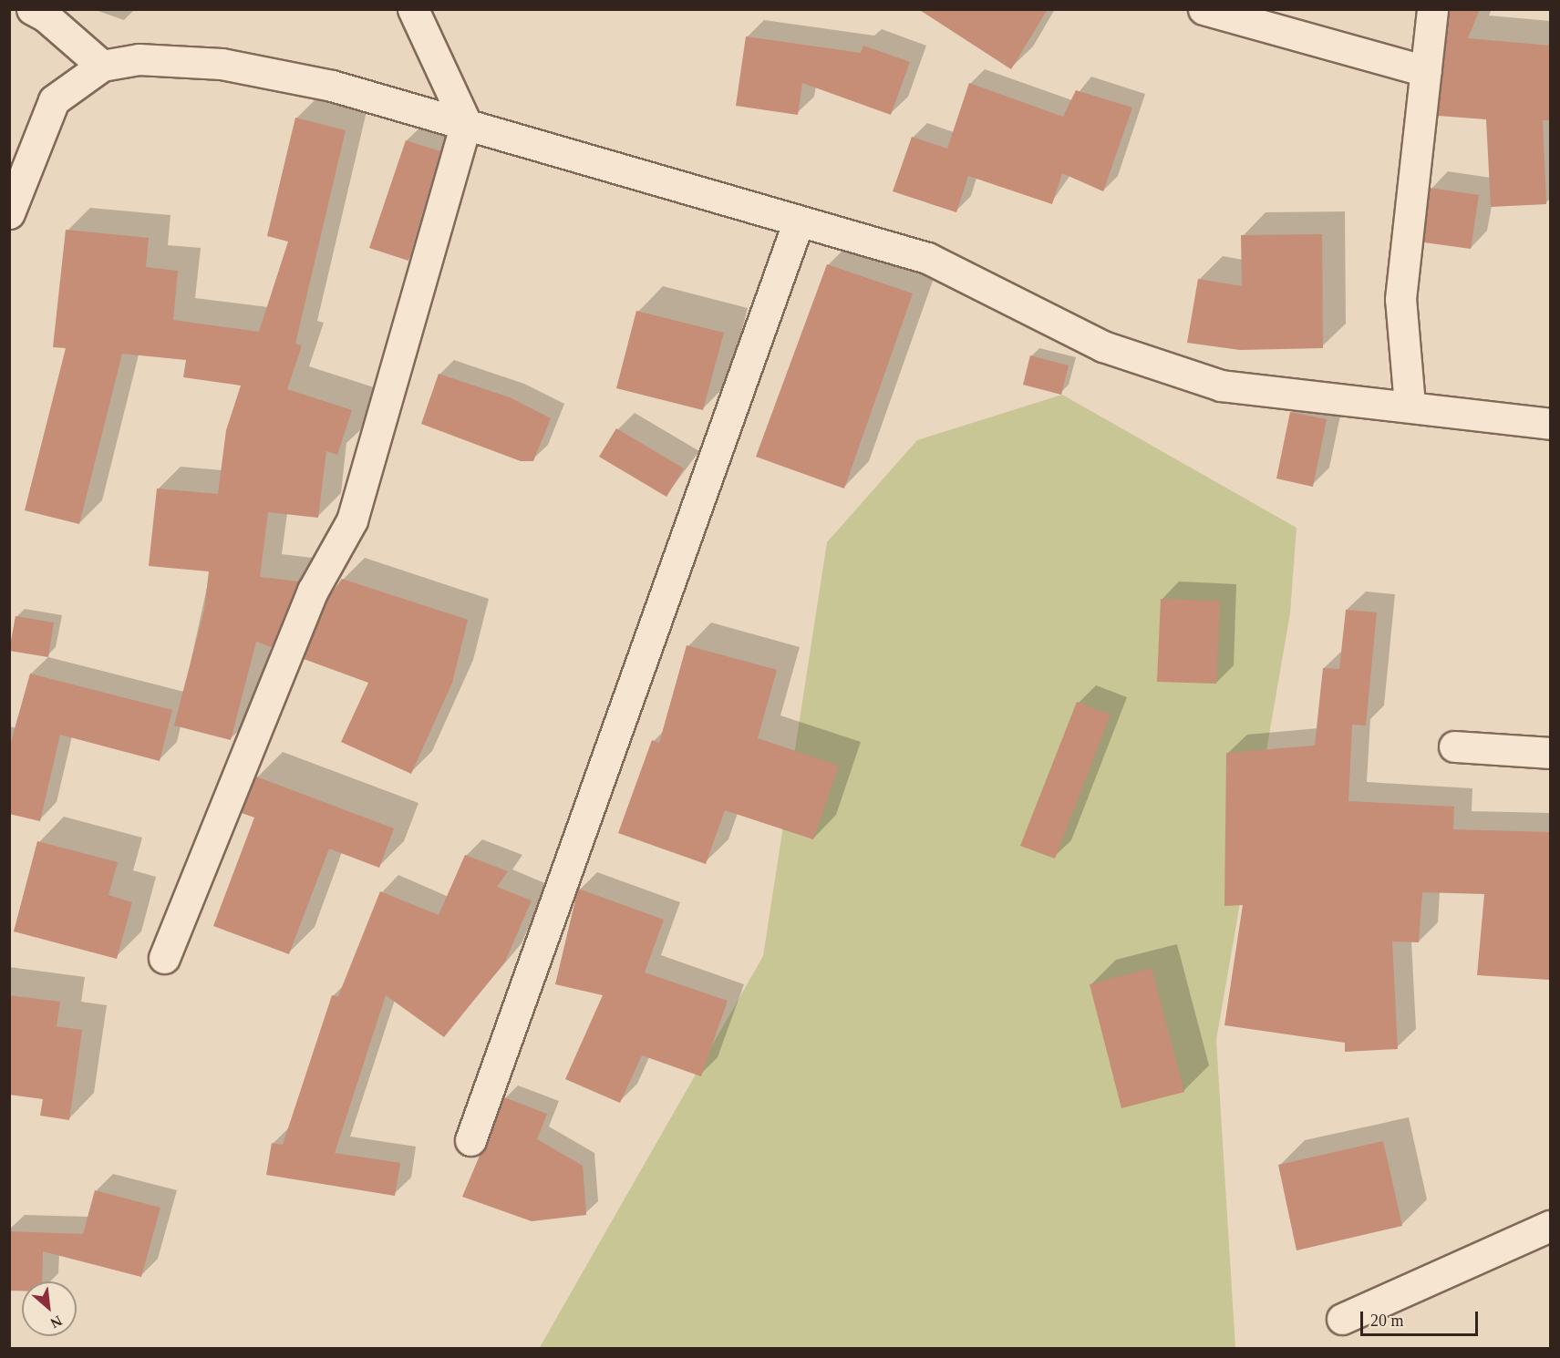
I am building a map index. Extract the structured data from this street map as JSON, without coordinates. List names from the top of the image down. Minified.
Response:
{"scale_bar":"20 m","north":"bottom right"}
